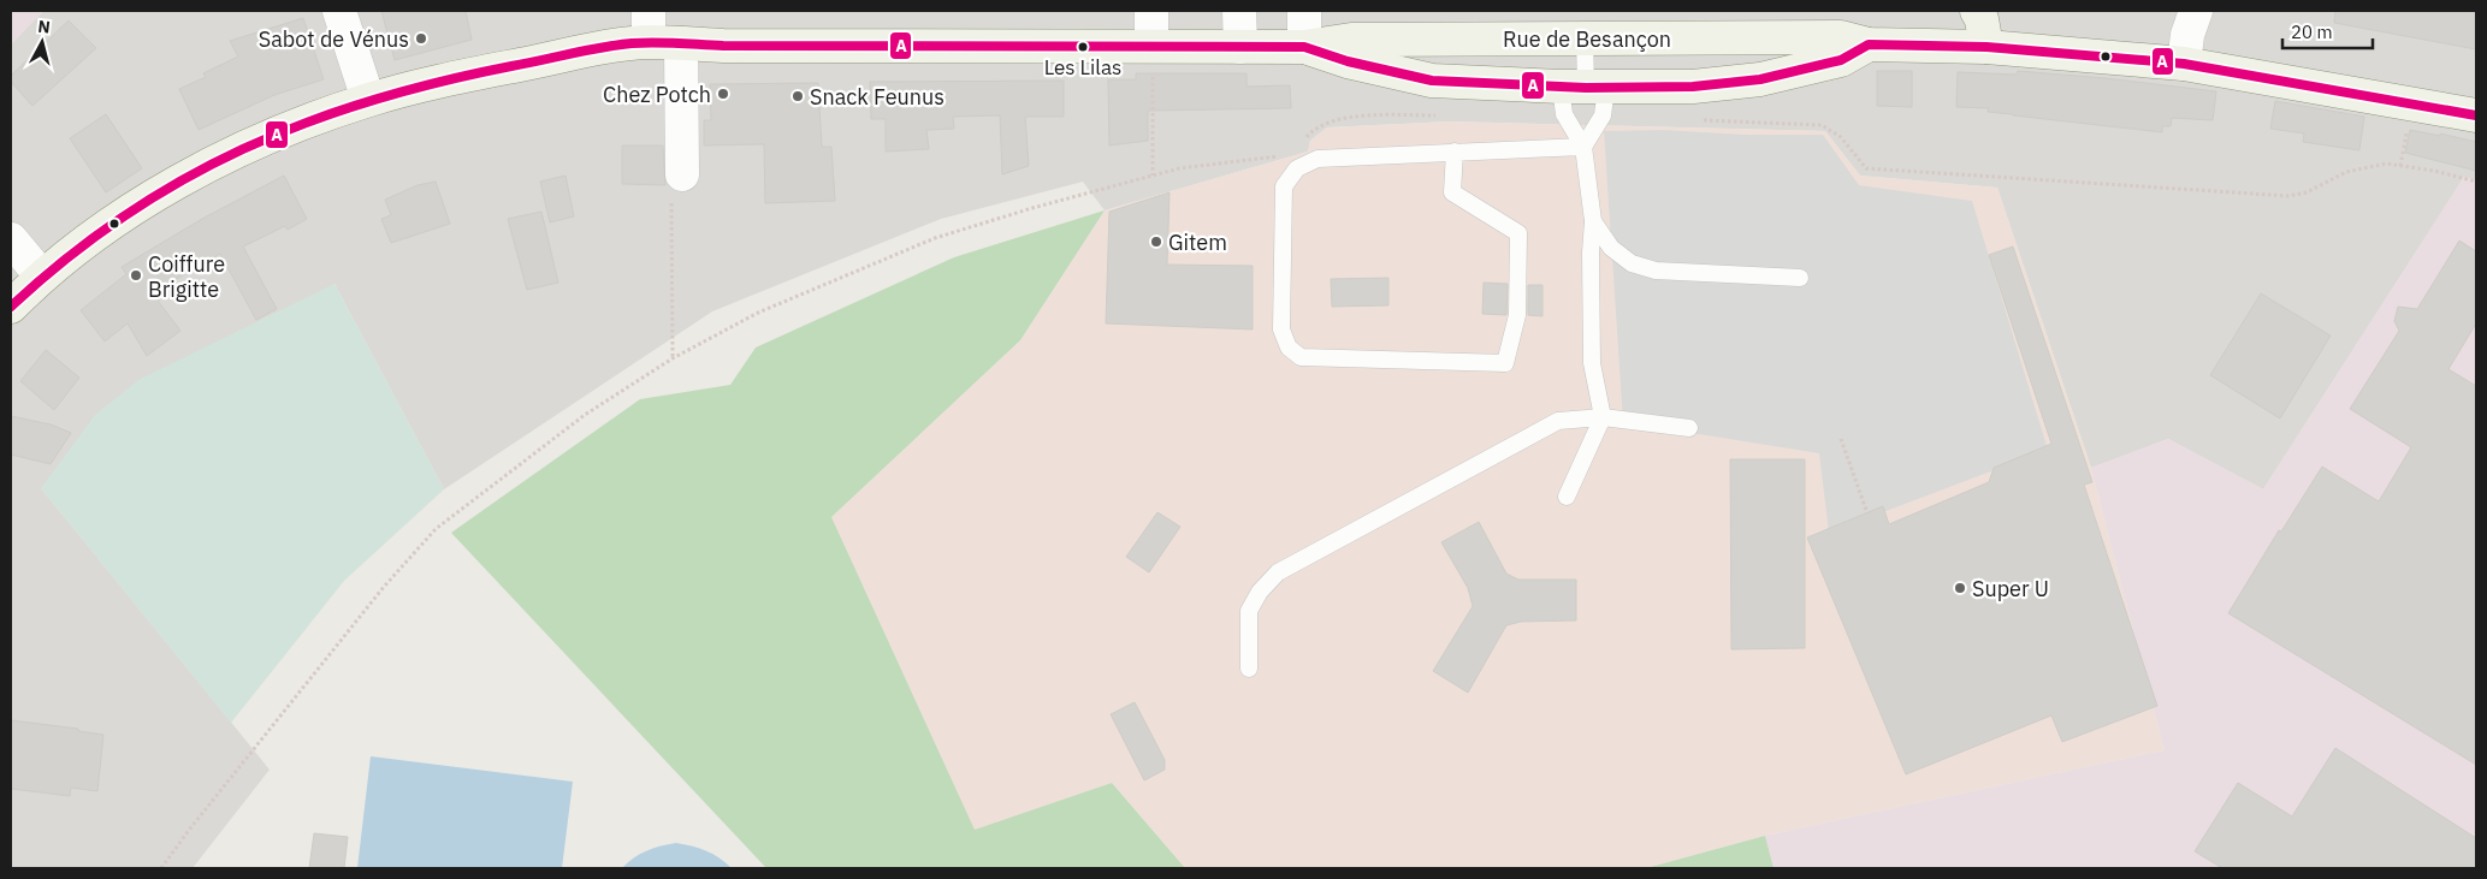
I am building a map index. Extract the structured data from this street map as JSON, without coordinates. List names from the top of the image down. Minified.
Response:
{"streets":{"main road":["Rue de Besançon"]},"places":["Sabot de Vénus","Les Lilas","Chez Potch","Snack Feunus","Gitem","Coiffure Brigitte","Super U"],"lines":["transit line A"],"scale_bar":"20 m","north":"top"}
